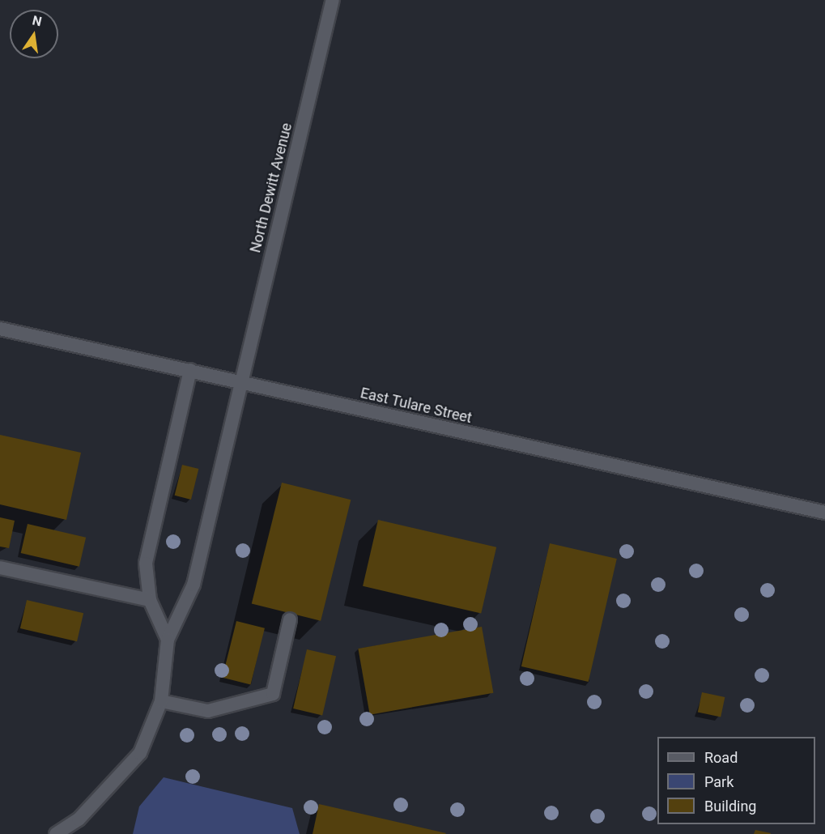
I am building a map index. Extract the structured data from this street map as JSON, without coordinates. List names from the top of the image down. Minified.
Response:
{"streets":{"main road":["North Dewitt Avenue","East Tulare Street"]},"crossings":[["North Dewitt Avenue","East Tulare Street"]],"legend":["Road","Park","Building"],"north":"top"}
